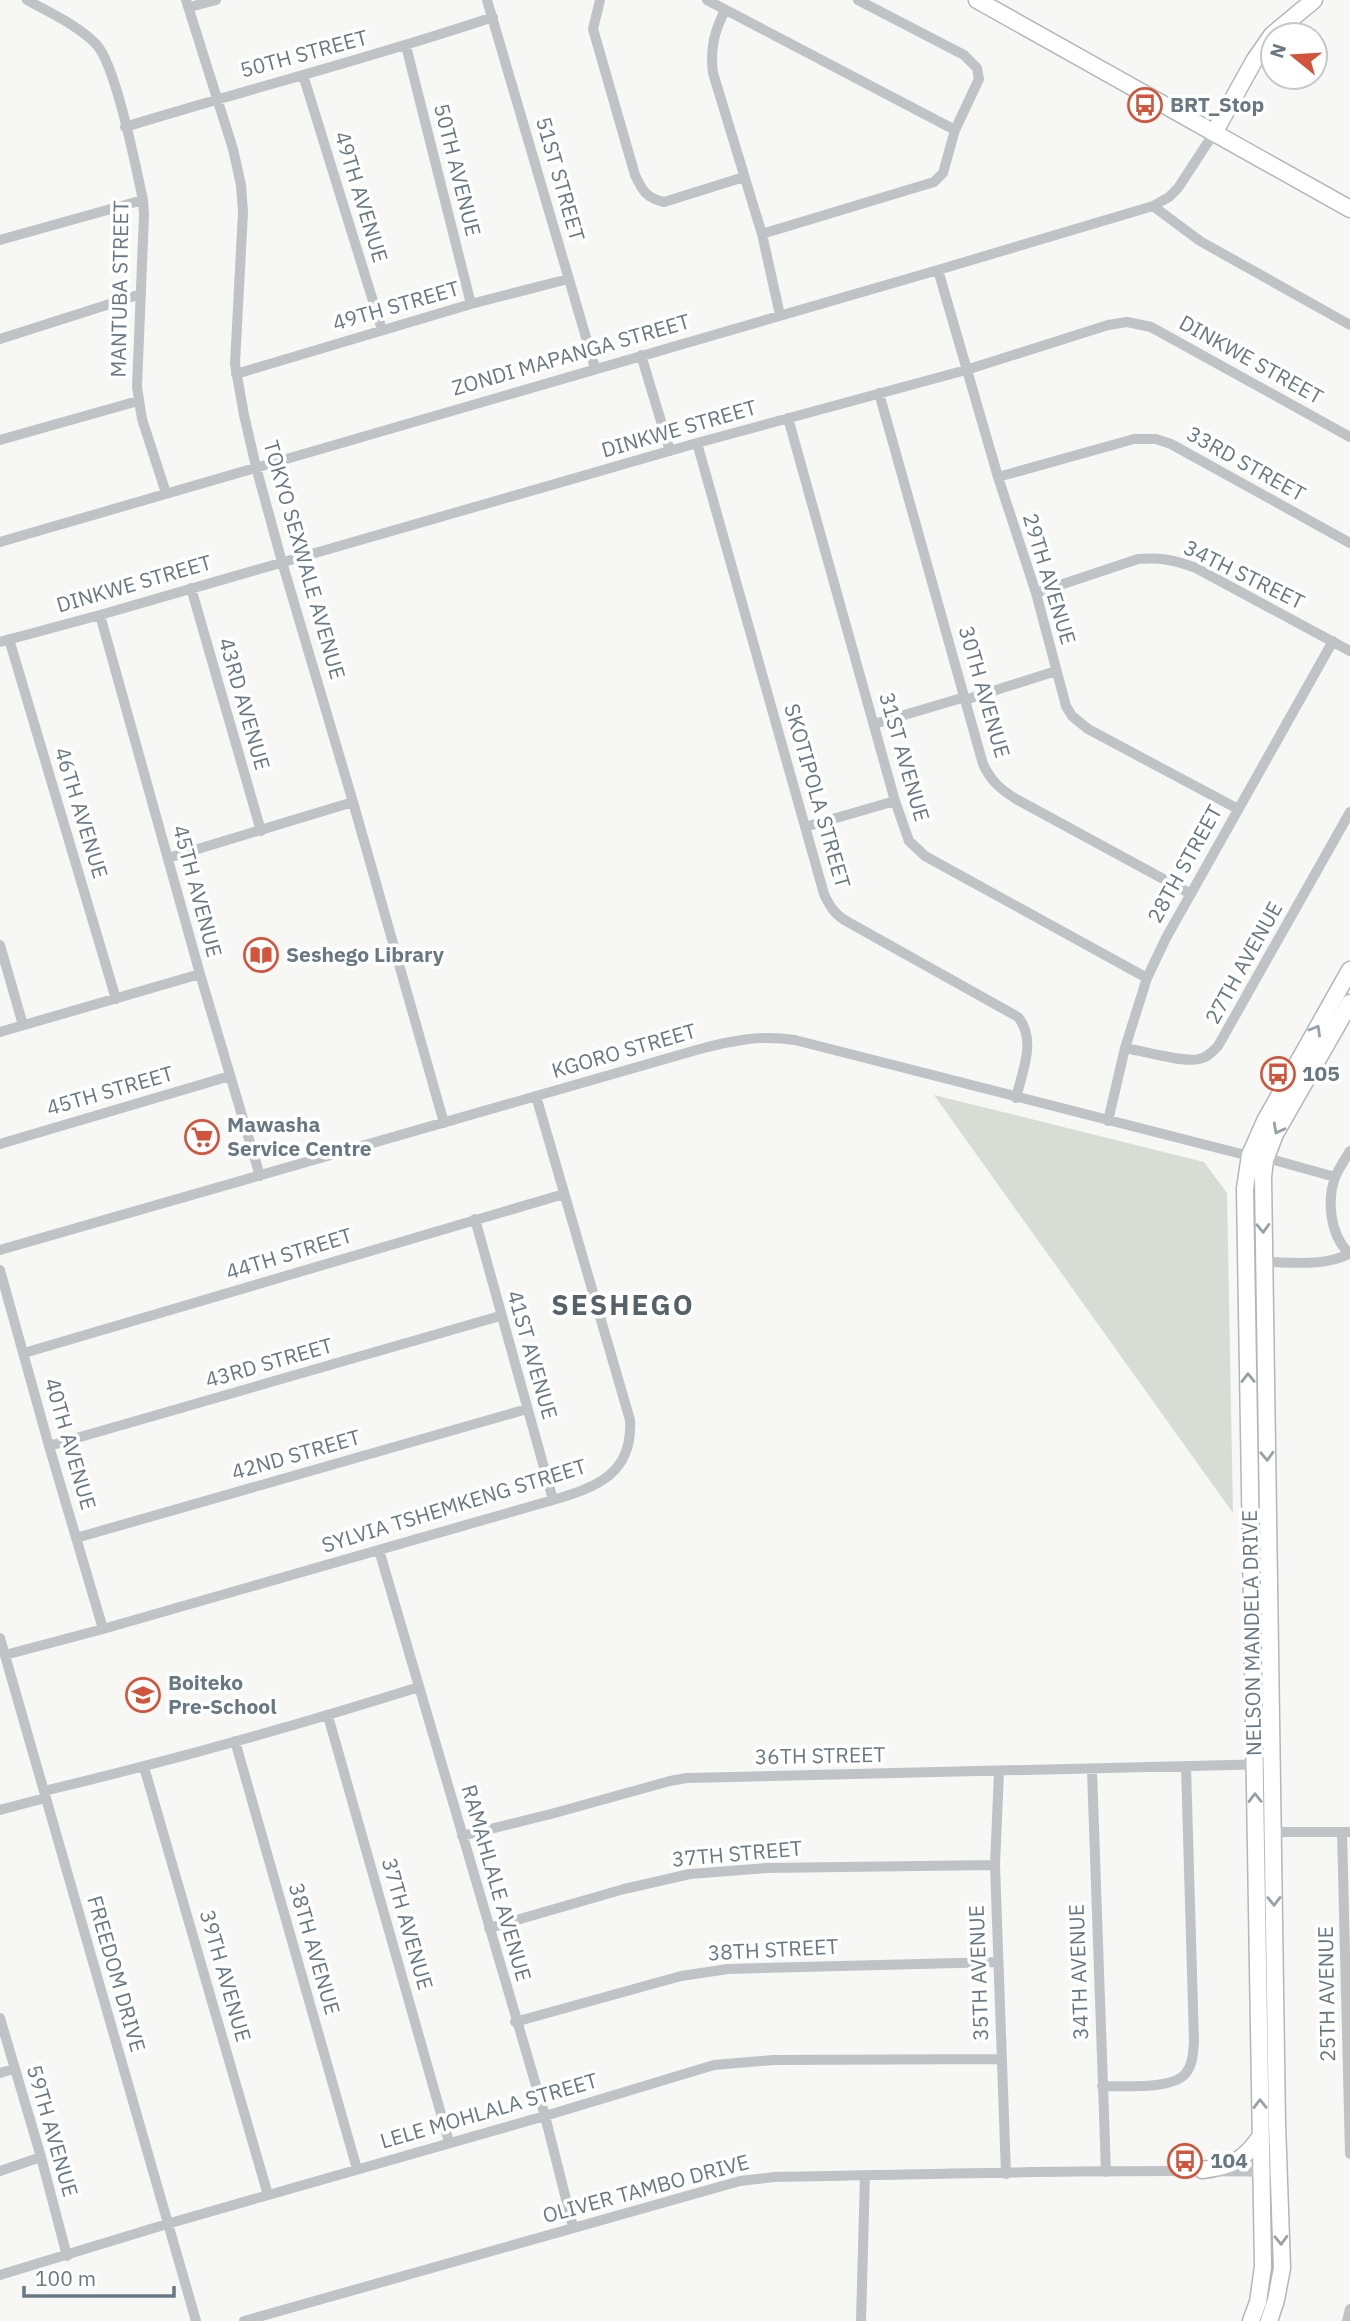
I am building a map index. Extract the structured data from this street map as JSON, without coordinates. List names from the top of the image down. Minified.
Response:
{"streets":{"main road":["NELSON MANDELA DRIVE"],"street":["50TH STREET","50TH AVENUE","51ST STREET","49TH AVENUE","MANTUBA STREET","49TH STREET","ZONDI MAPANGA STREET","DINKWE STREET","33RD STREET","TOKYO SEXWALE AVENUE","34TH STREET","29TH AVENUE","30TH AVENUE","43RD AVENUE","31ST AVENUE","SKOTIPOLA STREET","46TH AVENUE","28TH STREET","45TH AVENUE","27TH AVENUE","KGORO STREET","45TH STREET","44TH STREET","41ST AVENUE","43RD STREET","40TH AVENUE","42ND STREET","SYLVIA TSHEMKENG STREET","36TH STREET","37TH STREET","RAMAHLALE AVENUE","37TH AVENUE","38TH AVENUE","38TH STREET","34TH AVENUE","35TH AVENUE","FREEDOM DRIVE","39TH AVENUE","25TH AVENUE","LELE MOHLALA STREET","59TH AVENUE","OLIVER TAMBO DRIVE"]},"crossings":[["50TH STREET","50TH AVENUE"],["50TH STREET","51ST STREET"],["50TH STREET","49TH AVENUE"],["50TH STREET","MANTUBA STREET"],["50TH STREET","TOKYO SEXWALE AVENUE"],["50TH AVENUE","49TH STREET"],["51ST STREET","49TH STREET"],["51ST STREET","ZONDI MAPANGA STREET"],["49TH AVENUE","49TH STREET"],["MANTUBA STREET","ZONDI MAPANGA STREET"],["49TH STREET","TOKYO SEXWALE AVENUE"],["ZONDI MAPANGA STREET","TOKYO SEXWALE AVENUE"],["ZONDI MAPANGA STREET","29TH AVENUE"],["DINKWE STREET","TOKYO SEXWALE AVENUE"],["DINKWE STREET","29TH AVENUE"],["DINKWE STREET","30TH AVENUE"],["DINKWE STREET","43RD AVENUE"],["DINKWE STREET","31ST AVENUE"],["DINKWE STREET","SKOTIPOLA STREET"],["DINKWE STREET","46TH AVENUE"],["DINKWE STREET","45TH AVENUE"],["33RD STREET","29TH AVENUE"],["TOKYO SEXWALE AVENUE","KGORO STREET"],["34TH STREET","29TH AVENUE"],["34TH STREET","28TH STREET"],["29TH AVENUE","28TH STREET"],["30TH AVENUE","28TH STREET"],["31ST AVENUE","28TH STREET"],["SKOTIPOLA STREET","KGORO STREET"],["28TH STREET","27TH AVENUE"],["28TH STREET","KGORO STREET"],["45TH AVENUE","KGORO STREET"],["45TH AVENUE","45TH STREET"],["KGORO STREET","SYLVIA TSHEMKENG STREET"],["KGORO STREET","NELSON MANDELA DRIVE"],["44TH STREET","41ST AVENUE"],["44TH STREET","40TH AVENUE"],["44TH STREET","SYLVIA TSHEMKENG STREET"],["41ST AVENUE","43RD STREET"],["41ST AVENUE","42ND STREET"],["41ST AVENUE","SYLVIA TSHEMKENG STREET"],["43RD STREET","40TH AVENUE"],["40TH AVENUE","42ND STREET"],["40TH AVENUE","SYLVIA TSHEMKENG STREET"],["SYLVIA TSHEMKENG STREET","RAMAHLALE AVENUE"],["SYLVIA TSHEMKENG STREET","FREEDOM DRIVE"],["NELSON MANDELA DRIVE","36TH STREET"],["NELSON MANDELA DRIVE","OLIVER TAMBO DRIVE"],["36TH STREET","RAMAHLALE AVENUE"],["36TH STREET","34TH AVENUE"],["36TH STREET","35TH AVENUE"],["37TH STREET","RAMAHLALE AVENUE"],["37TH STREET","35TH AVENUE"],["RAMAHLALE AVENUE","38TH STREET"],["RAMAHLALE AVENUE","LELE MOHLALA STREET"],["RAMAHLALE AVENUE","OLIVER TAMBO DRIVE"],["37TH AVENUE","LELE MOHLALA STREET"],["38TH AVENUE","LELE MOHLALA STREET"],["38TH STREET","35TH AVENUE"],["34TH AVENUE","OLIVER TAMBO DRIVE"],["35TH AVENUE","LELE MOHLALA STREET"],["35TH AVENUE","OLIVER TAMBO DRIVE"],["FREEDOM DRIVE","LELE MOHLALA STREET"],["39TH AVENUE","LELE MOHLALA STREET"],["LELE MOHLALA STREET","59TH AVENUE"]],"districts":["SESHEGO"],"places":{"bus stop":["BRT_Stop","105","104"],"library":["Seshego Library"],"supermarket":["Mawasha Service Centre"],"school or university":["Boiteko Pre-School"]},"scale_bar":"100 m","north":"left"}
